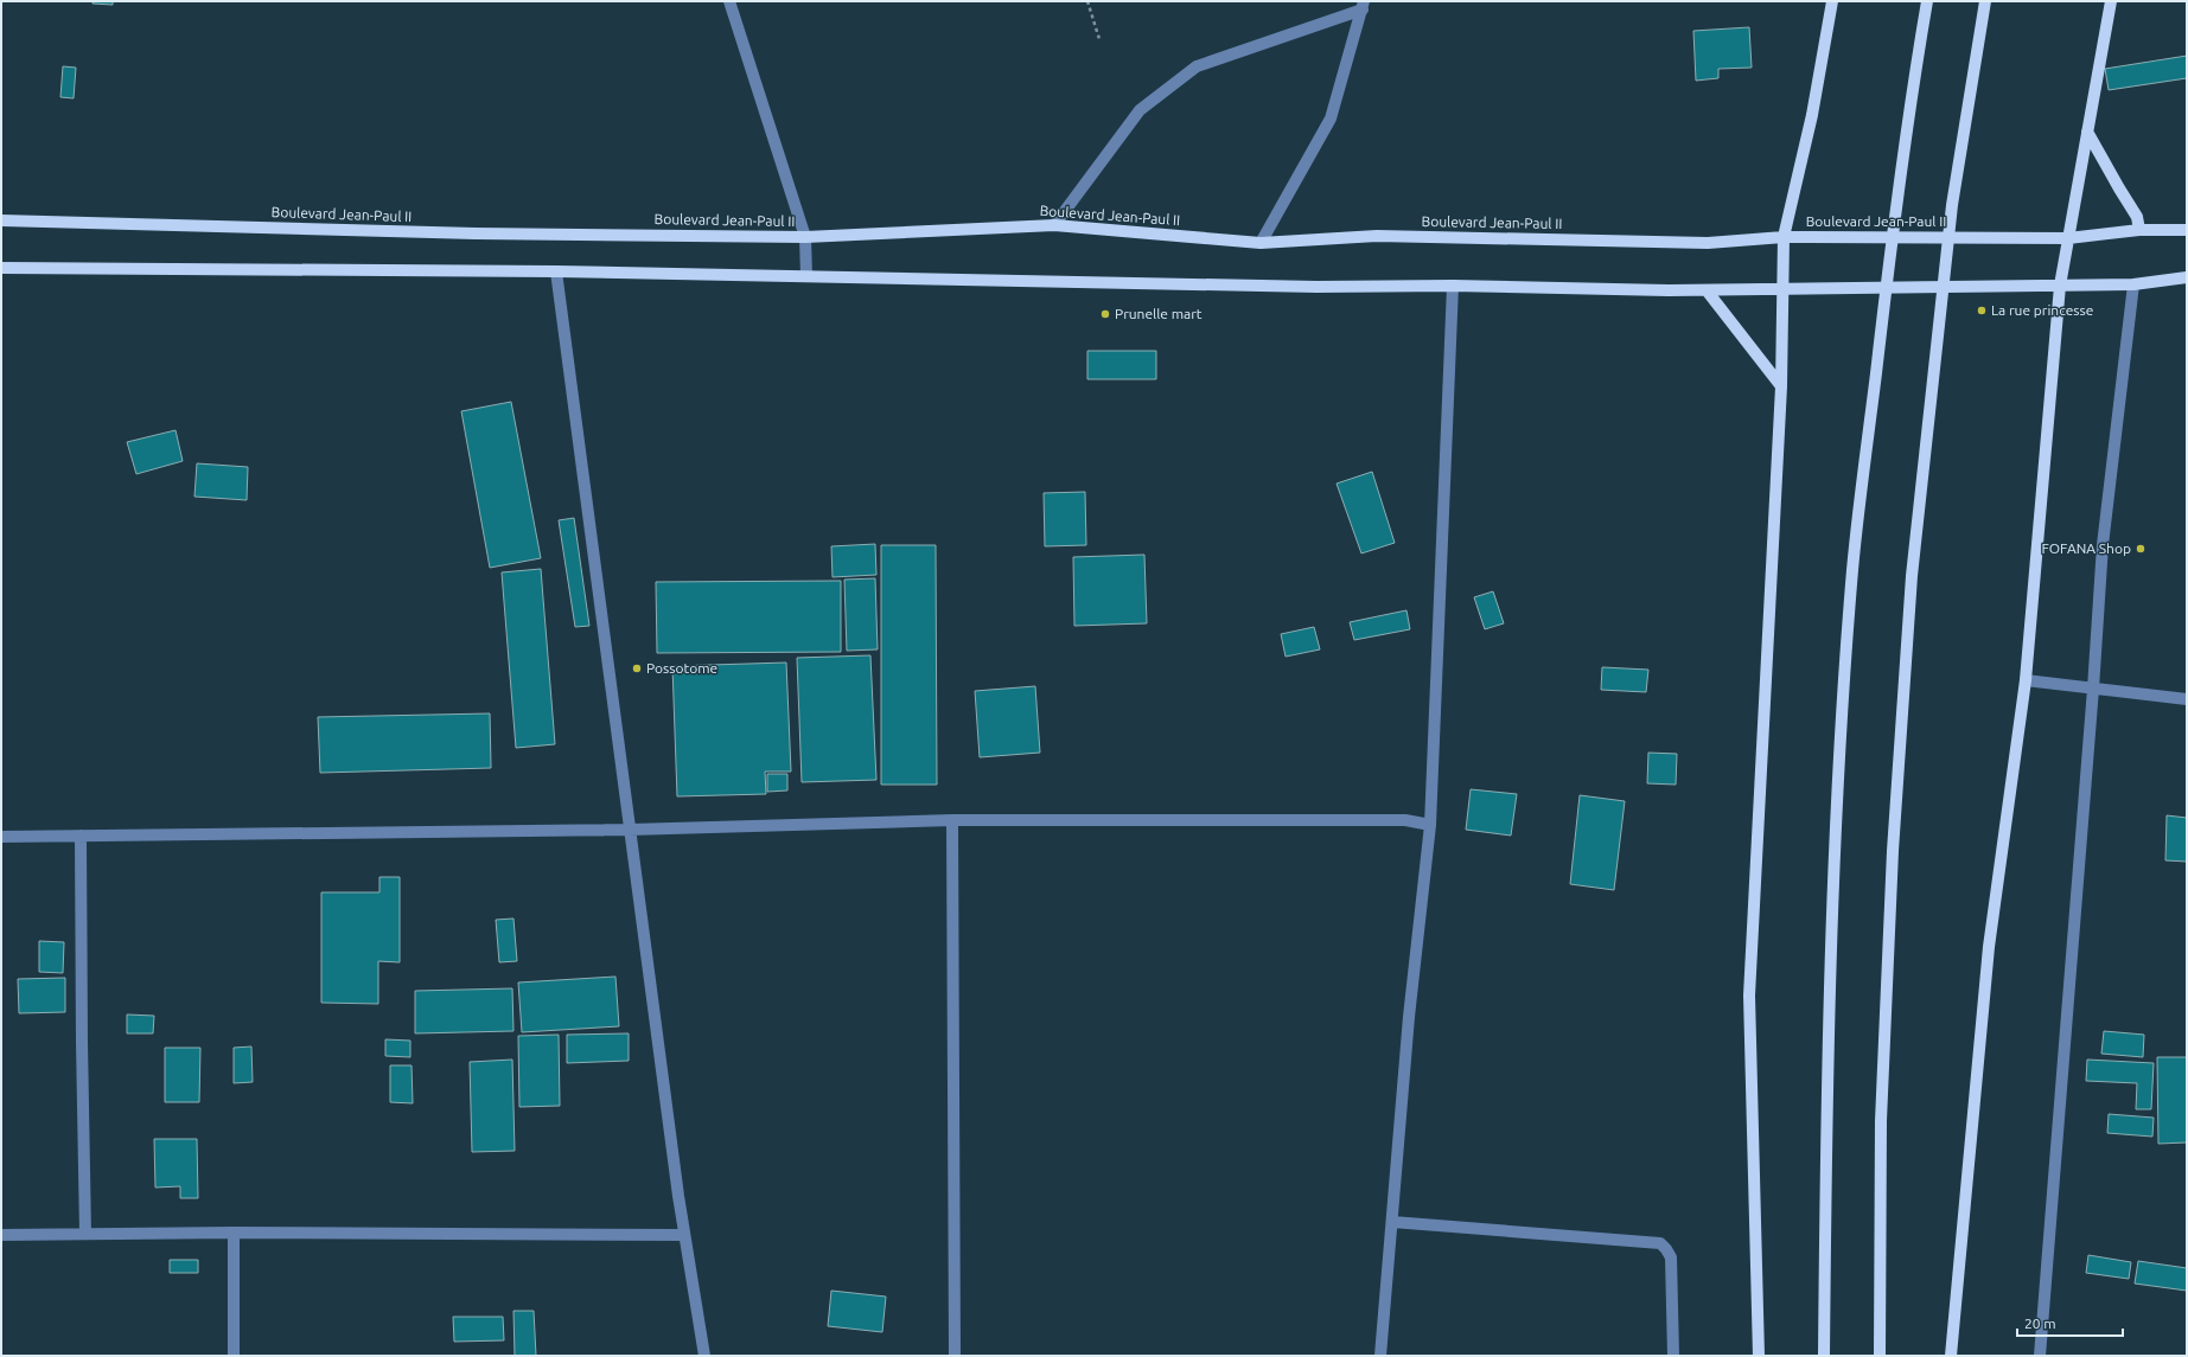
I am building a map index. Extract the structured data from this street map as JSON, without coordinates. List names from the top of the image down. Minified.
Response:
{"streets":{"main road":["Boulevard Jean-Paul II"]},"places":["La rue princesse","Prunelle mart","FOFANA Shop","Possotome"],"scale_bar":"20 m"}
